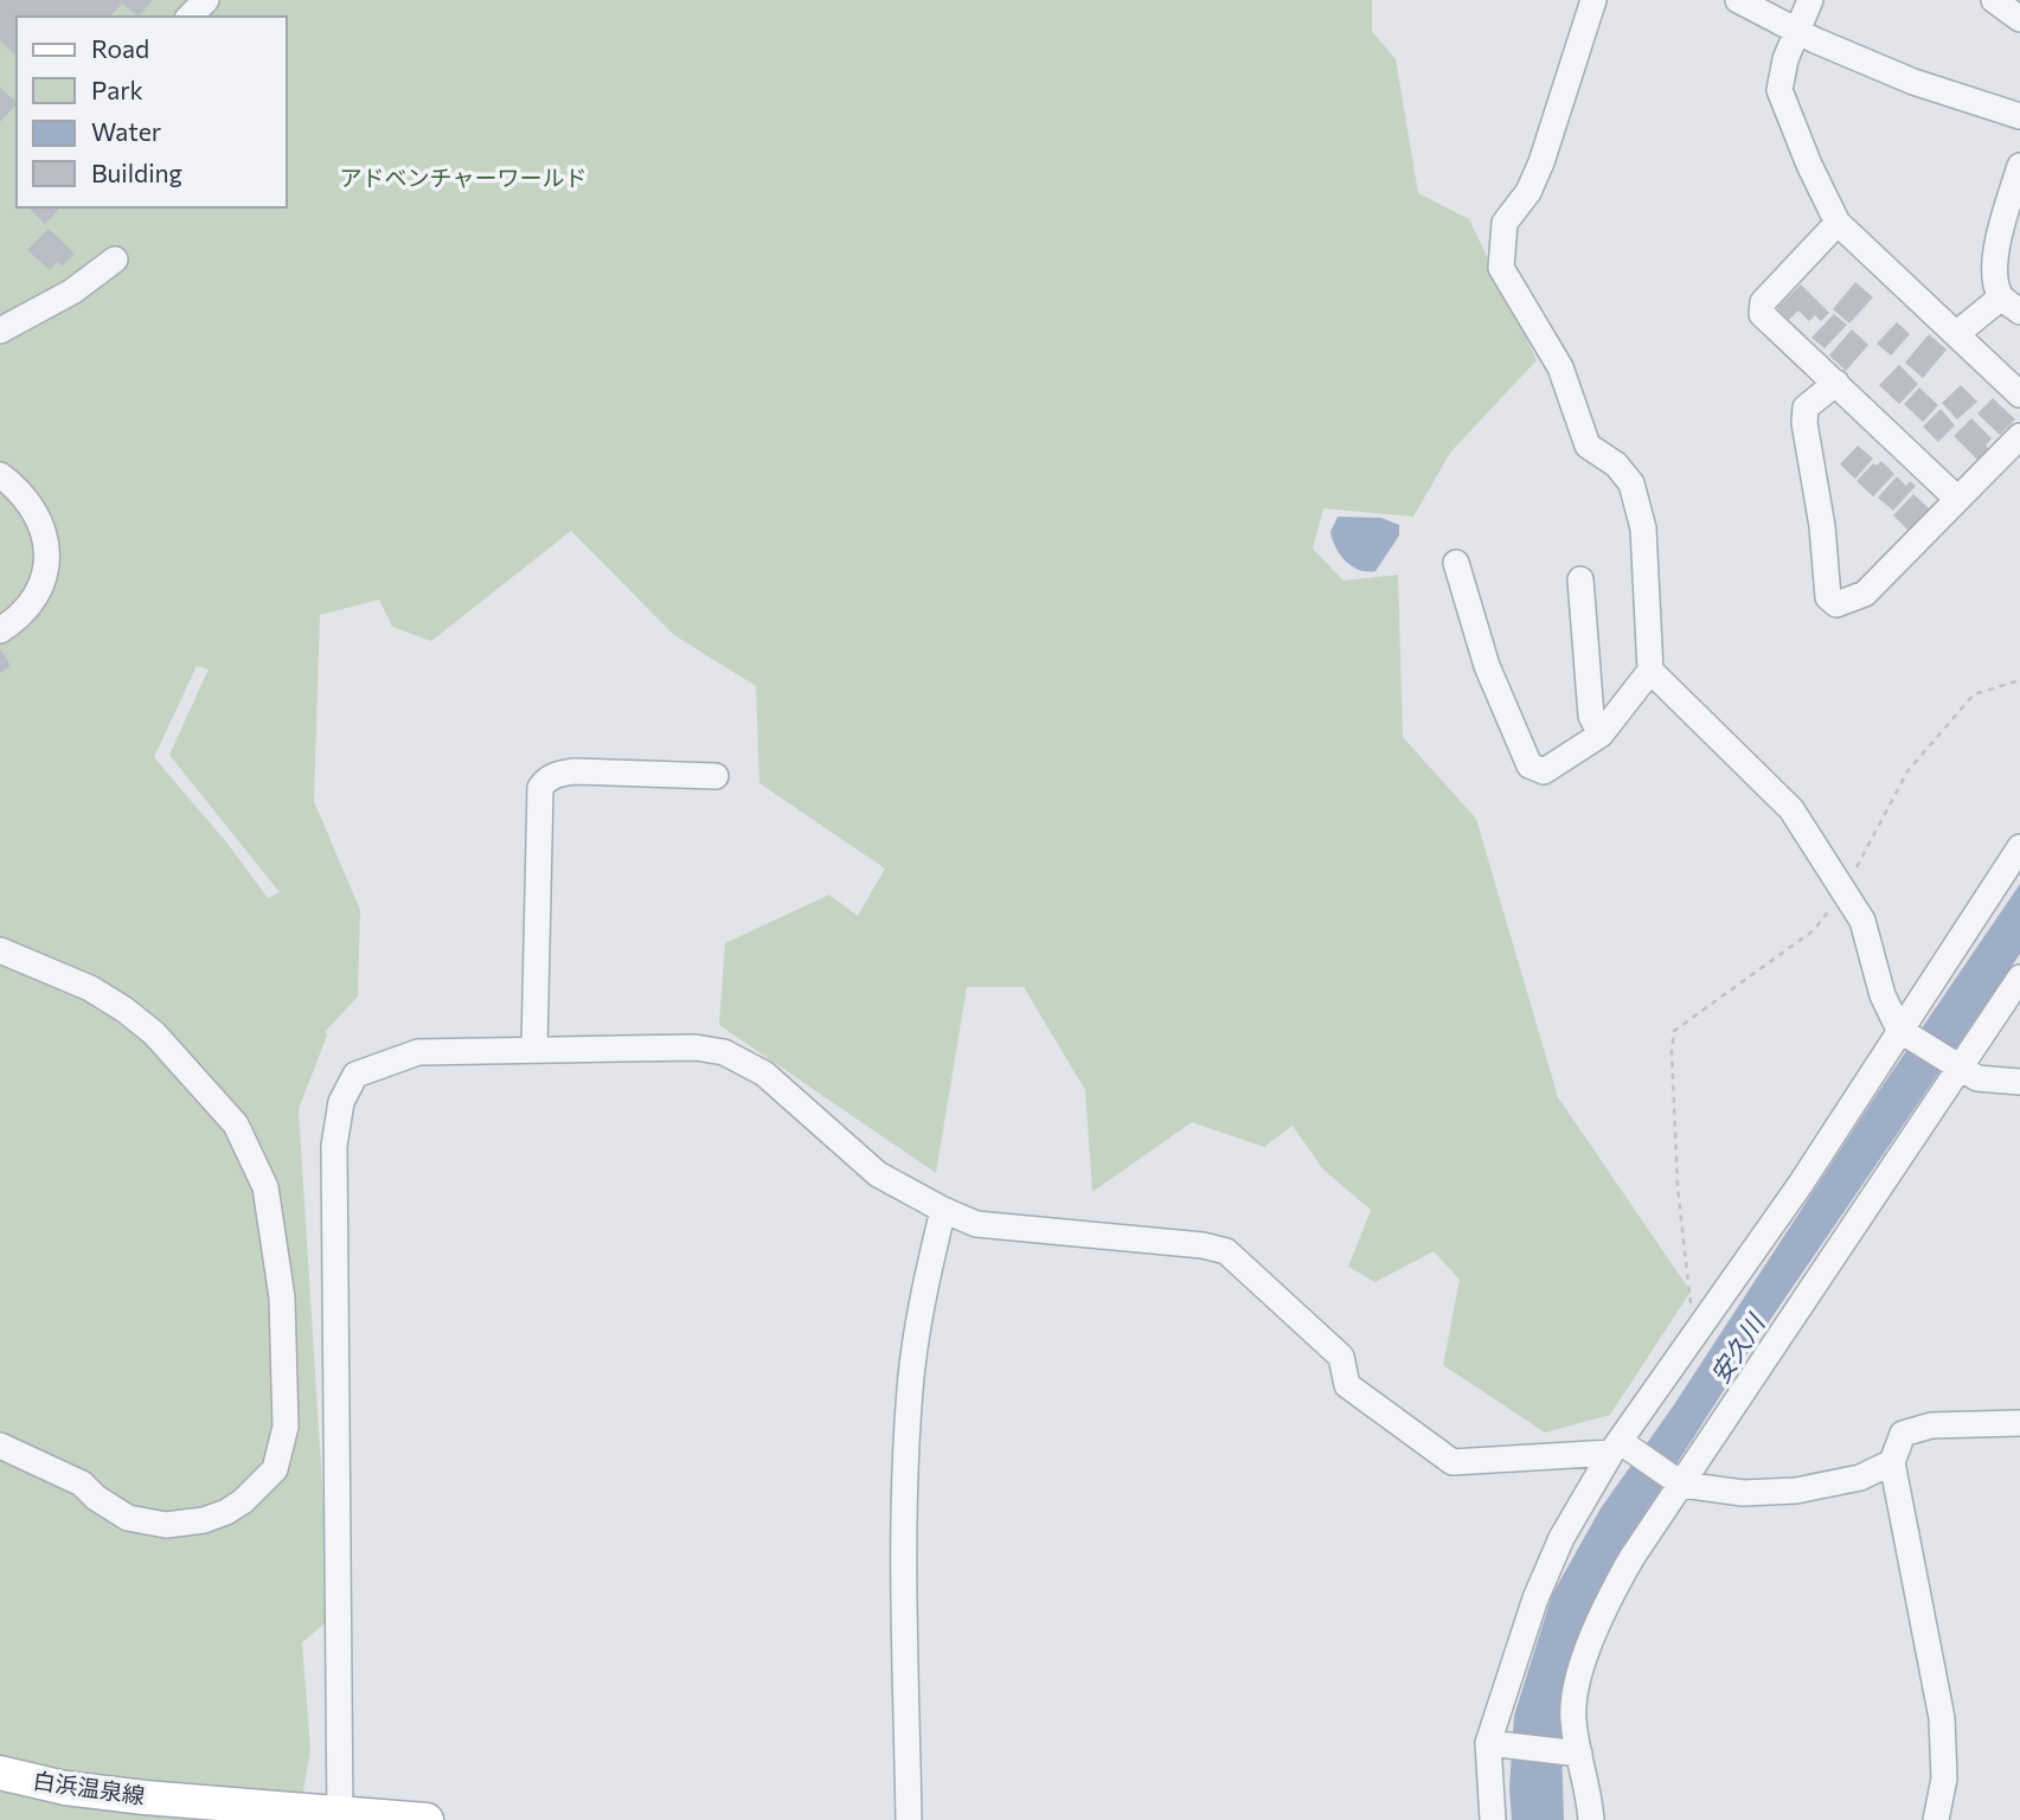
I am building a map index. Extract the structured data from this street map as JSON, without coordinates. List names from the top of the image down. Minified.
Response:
{"streets":{"main road":["白浜温泉線"]},"water":["安久川"],"parks":["アドベンチャーワールド"],"legend":["Road","Park","Water","Building"]}
